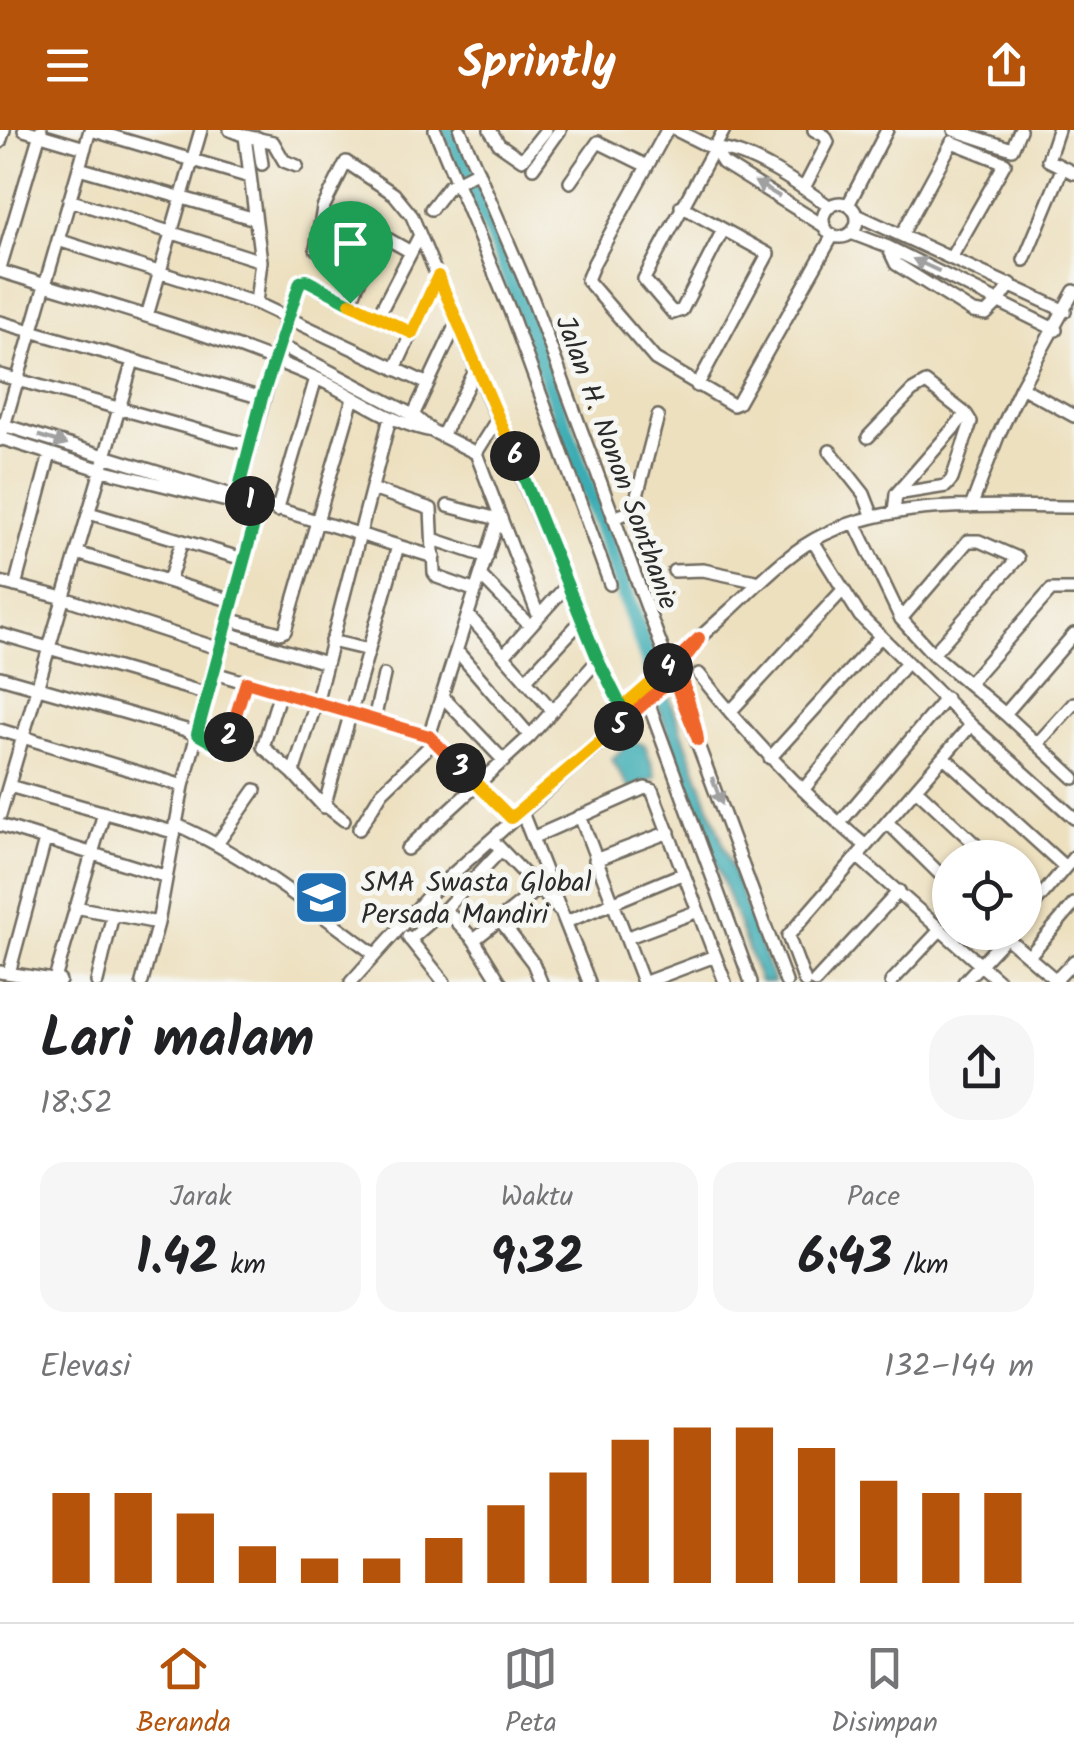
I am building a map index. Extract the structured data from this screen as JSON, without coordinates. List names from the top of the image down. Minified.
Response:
{"streets":{"street":["Jalan H. Nonon Sonthanie"]},"places":{"school or university":["SMA Swasta Global Persada Mandiri"]},"page":{"header":"Sprintly","pins":["6","1","4","5","2","3"],"heading":["Lari malam","18:52"],"stats":[["Jarak","1.42 km"],["Waktu","9:32"],["Pace","6:43 /km"]],"chart":["Elevasi","132–144 m"],"tabs":["Beranda","Peta","Disimpan"]}}
